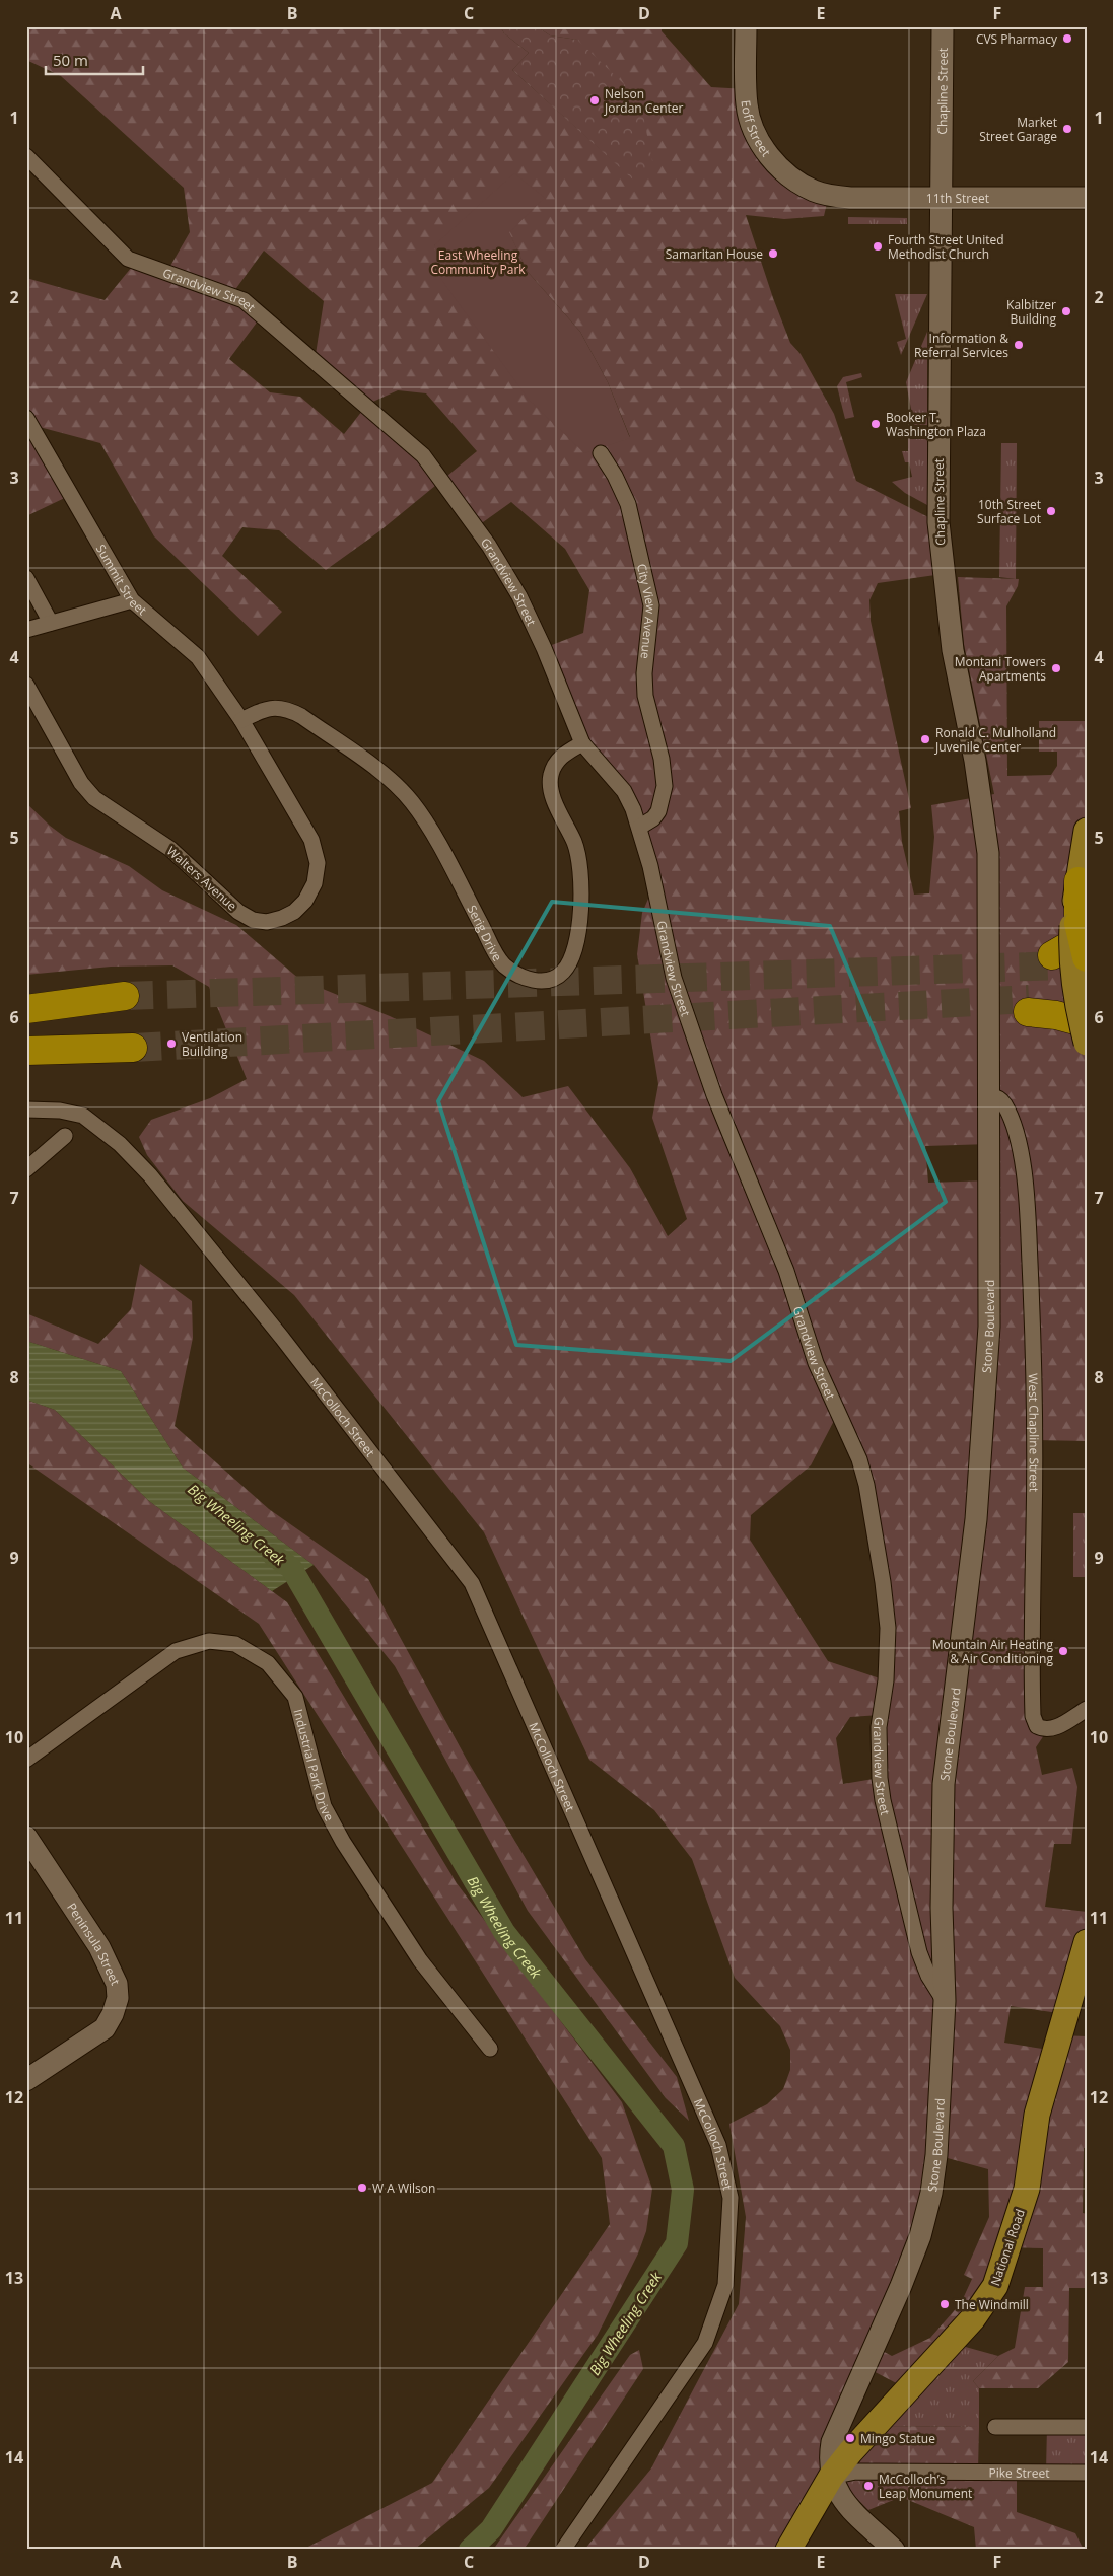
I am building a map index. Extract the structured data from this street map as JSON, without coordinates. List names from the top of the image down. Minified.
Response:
{"streets":{"main road":["National Road"],"street":["Chapline Street","Eoff Street","11th Street","Grandview Street","Summit Street","City View Avenue","Walters Avenue","Serig Drive","Stone Boulevard","McColloch Street","West Chapline Street","Industrial Park Drive","Peninsula Street","Pike Street"]},"crossings":[["Chapline Street","11th Street"],["Chapline Street","Stone Boulevard"],["Eoff Street","11th Street"],["Grandview Street","City View Avenue"],["Grandview Street","Serig Drive"],["Grandview Street","Stone Boulevard"],["Summit Street","Walters Avenue"],["Summit Street","Serig Drive"],["Walters Avenue","Serig Drive"],["Stone Boulevard","West Chapline Street"],["Stone Boulevard","National Road"],["Stone Boulevard","Pike Street"],["National Road","Pike Street"]],"water":["Big Wheeling Creek"],"parks":["East Wheeling Community Park"],"places":["CVS Pharmacy","Nelson Jordan Center","Market Street Garage","Fourth Street United Methodist Church","Samaritan House","Kalbitzer Building","Information & Referral Services","Booker T. Washington Plaza","10th Street Surface Lot","Montani Towers Apartments","Ronald C. Mulholland Juvenile Center","Ventilation Building","Mountain Air Heating & Air Conditioning","W A Wilson","The Windmill","Mingo Statue","McColloch’s Leap Monument"],"scale_bar":"50 m","grid":{"columns":["A","B","C","D","E","F"],"rows":["1","2","3","4","5","6","7","8","9","10","11","12","13","14"]}}
